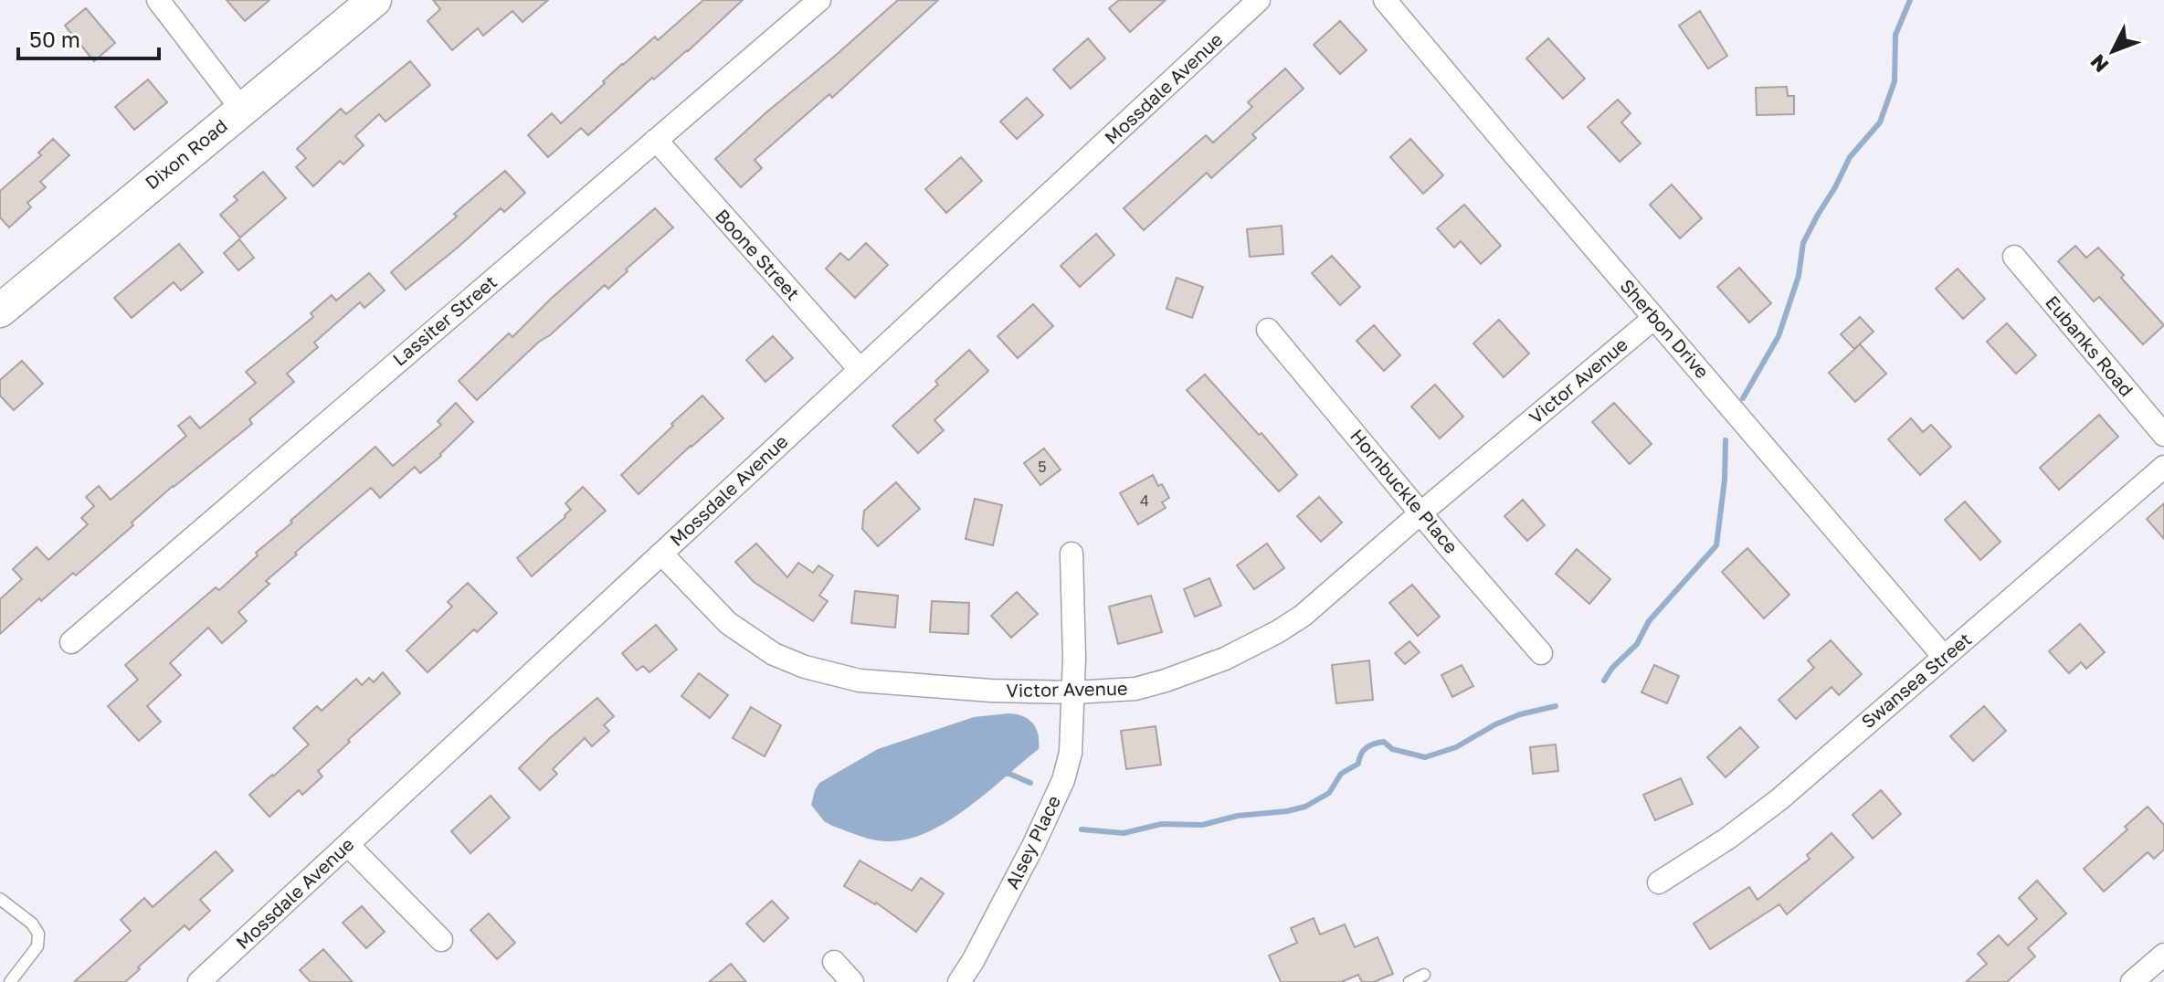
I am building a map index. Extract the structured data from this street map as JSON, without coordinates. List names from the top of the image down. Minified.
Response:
{"streets":{"street":["Mossdale Avenue","Dixon Road","Boone Street","Lassiter Street","Sherbon Drive","Eubanks Road","Victor Avenue","Hornbuckle Place","Swansea Street","Alsey Place"]},"crossings":[["Mossdale Avenue","Boone Street"],["Mossdale Avenue","Victor Avenue"],["Boone Street","Lassiter Street"],["Sherbon Drive","Victor Avenue"],["Sherbon Drive","Swansea Street"],["Victor Avenue","Hornbuckle Place"],["Victor Avenue","Alsey Place"]],"house_numbers":["5","4"],"scale_bar":"50 m","north":"bottom left"}
